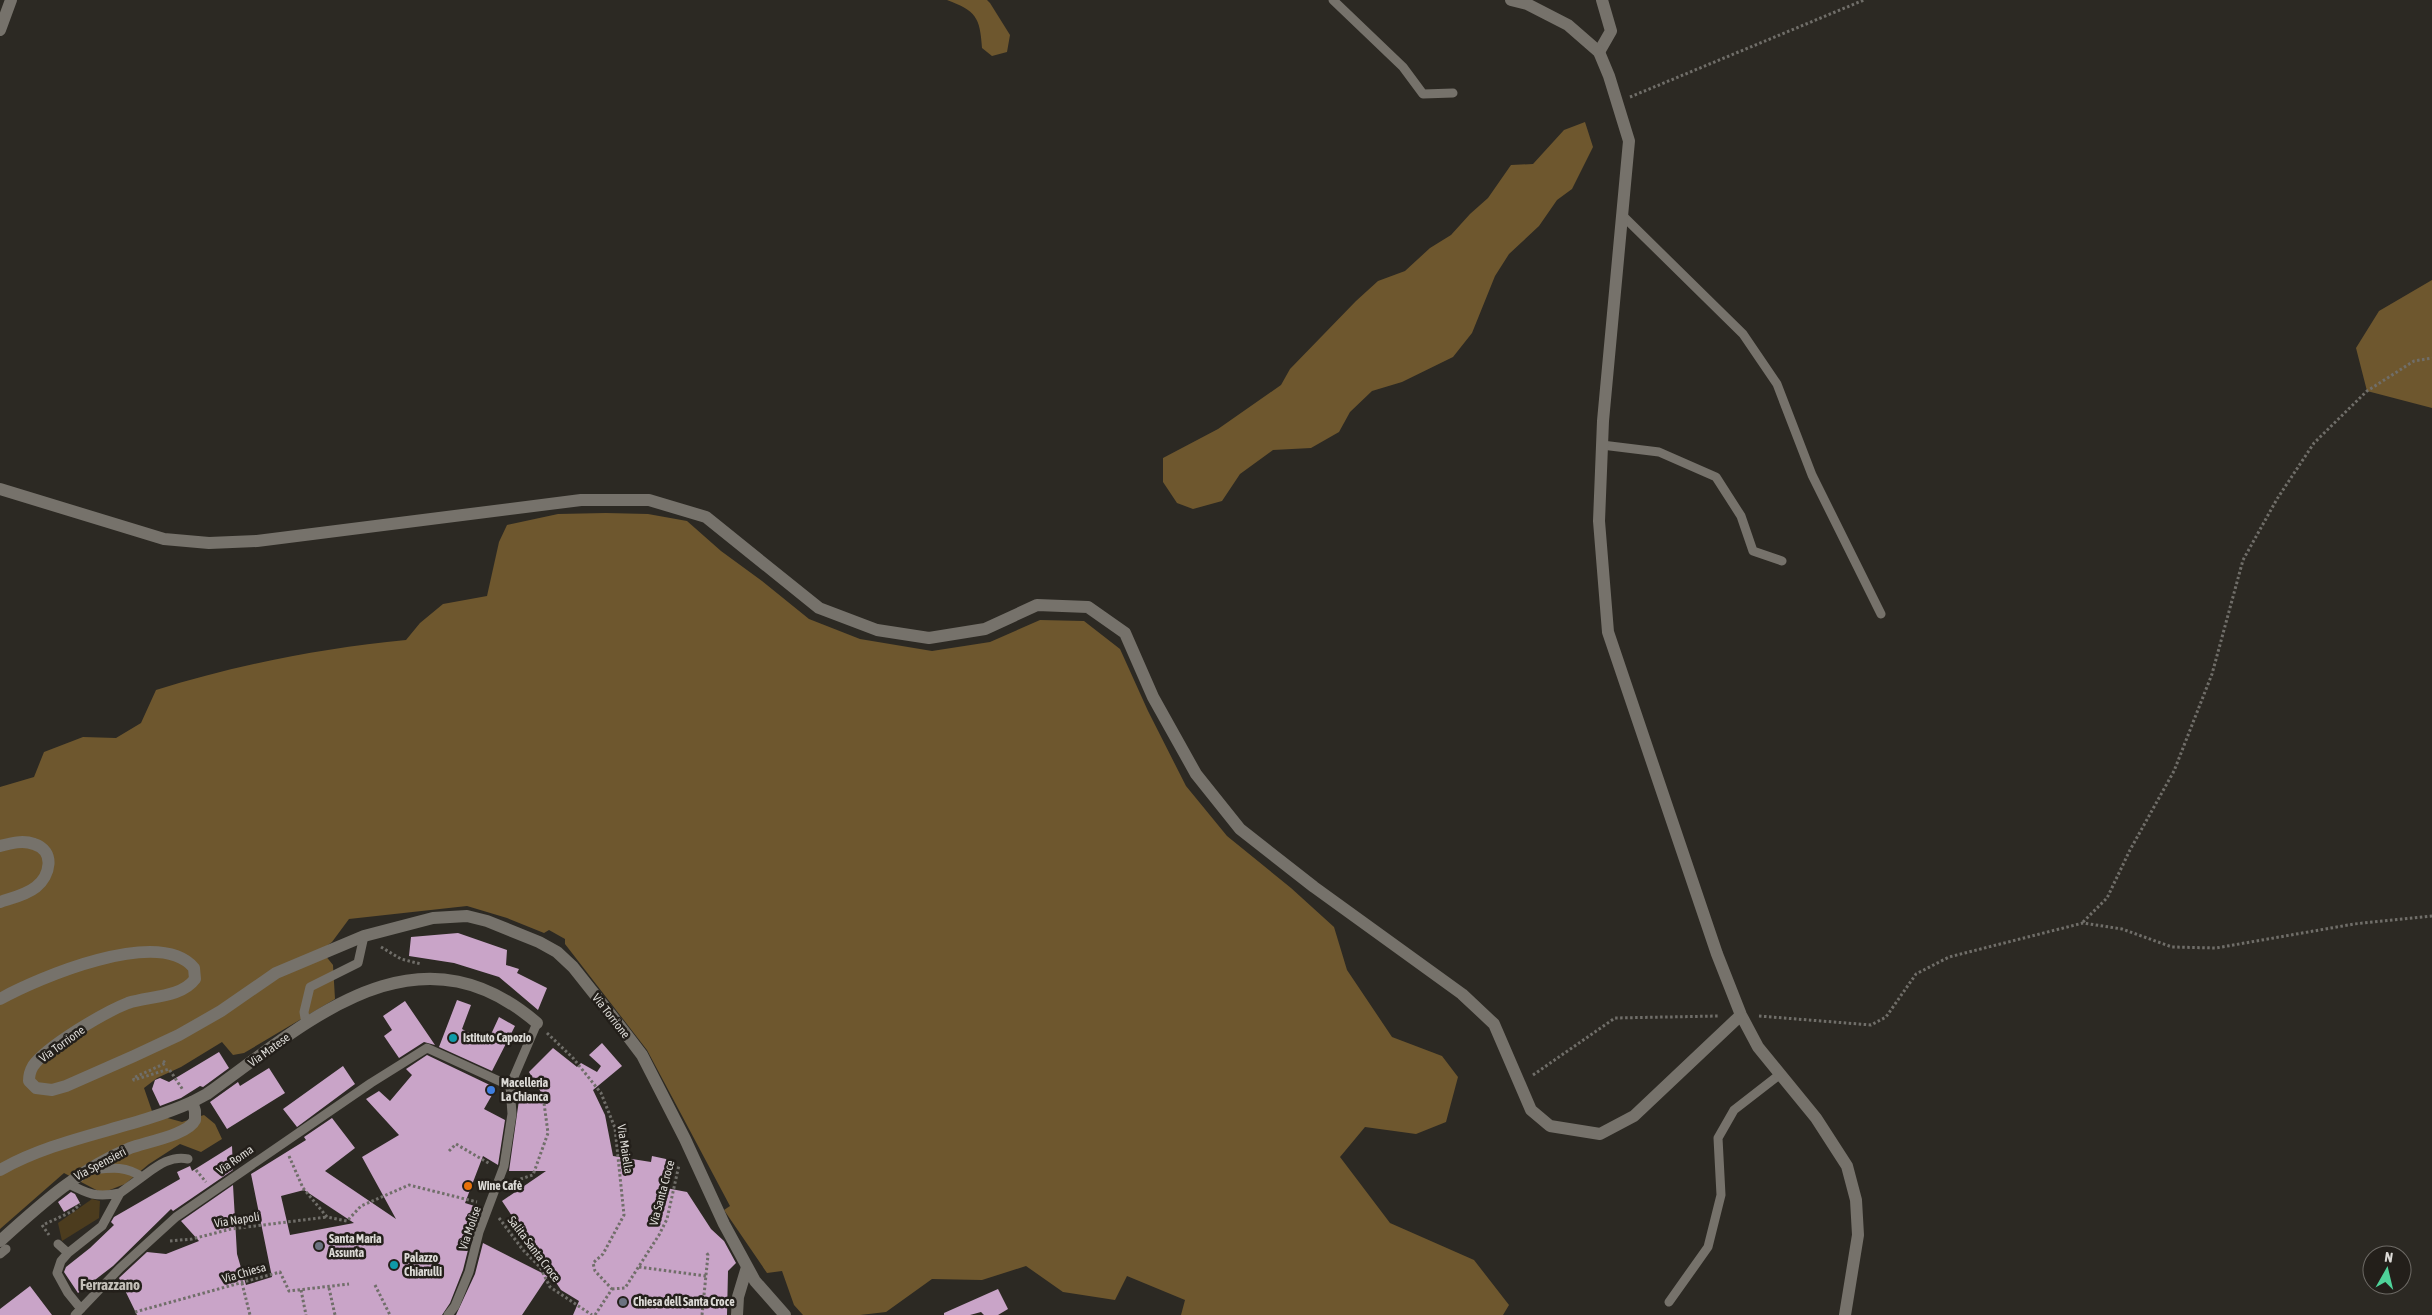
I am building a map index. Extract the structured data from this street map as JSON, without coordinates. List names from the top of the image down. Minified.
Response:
{"streets":{"street":["Via Torrione","Via Matese","Via Spensieri"],"lane":["Via Roma","Via Molise"],"path":["Via Maiella","Via Santa Croce","Via Napoli","Salita Santa Croce","Via Chiesa"]},"crossings":[["Via Torrione","Via Santa Croce"],["Via Matese","Via Maiella"],["Via Matese","Via Spensieri"],["Via Maiella","Via Santa Croce"],["Via Roma","Via Napoli"],["Via Roma","Via Molise"],["Via Santa Croce","Salita Santa Croce"],["Via Molise","Salita Santa Croce"]],"districts":["Ferrazzano"],"places":["Istituto Capozio","Macelleria La Chianca","Wine Cafè","Santa Maria Assunta","Palazzo Chiarulli","Chiesa dell Santa Croce"],"north":"top"}
